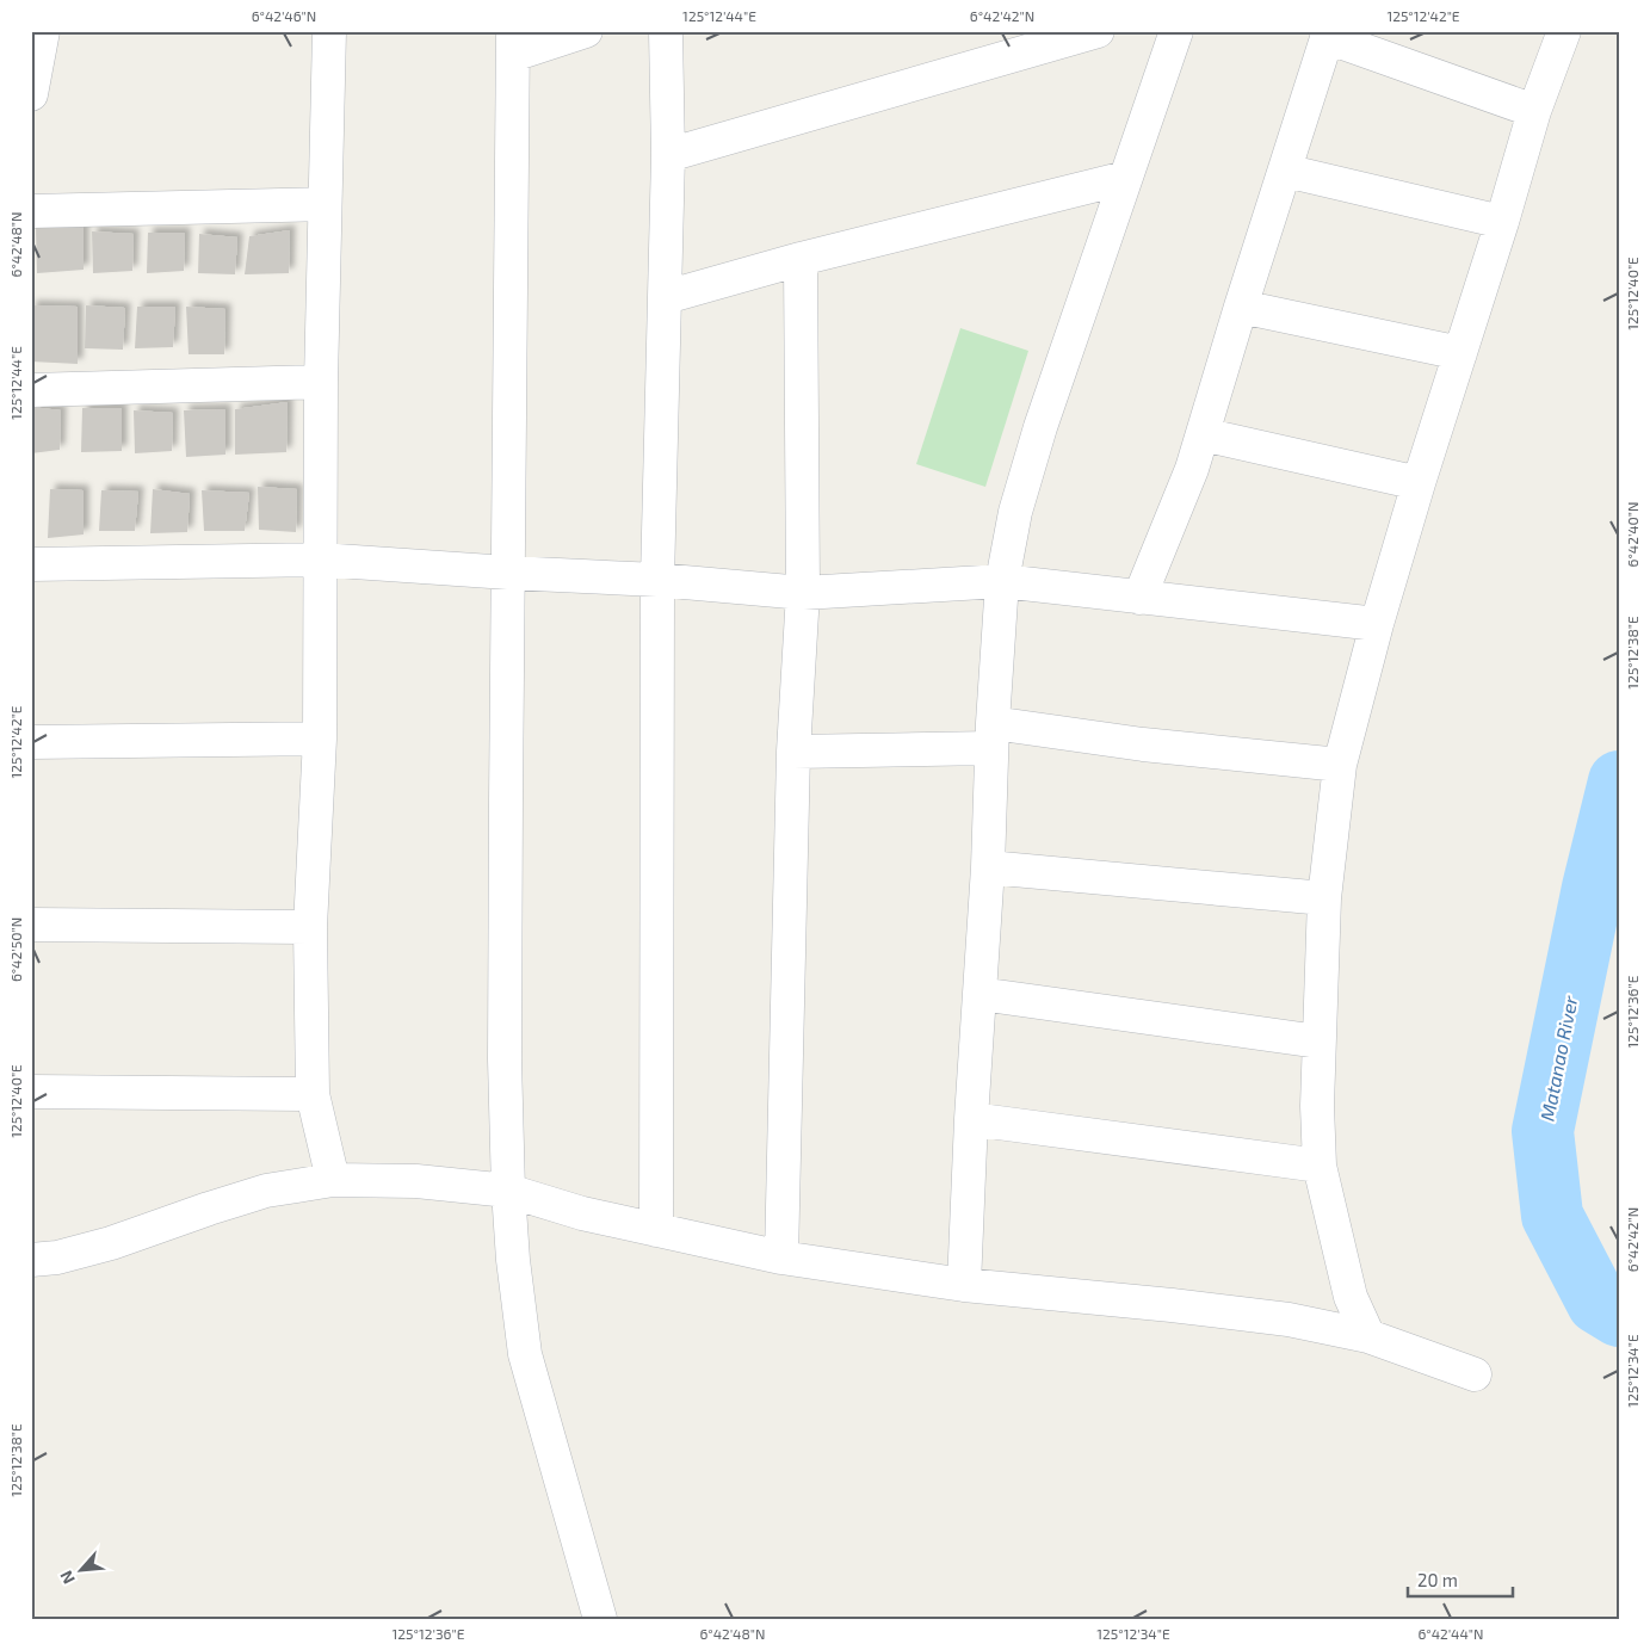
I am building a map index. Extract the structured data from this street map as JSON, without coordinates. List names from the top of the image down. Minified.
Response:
{"water":["Matanao River"],"scale_bar":"20 m","north":"bottom left","coordinates":["6°42'46\"N","125°12'44\"E","6°42'42\"N","125°12'42\"E","6°42'48\"N","125°12'40\"E","6°42'40\"N","125°12'38\"E","6°42'50\"N","125°12'36\"E","125°12'34\"E","6°42'44\"N"]}
